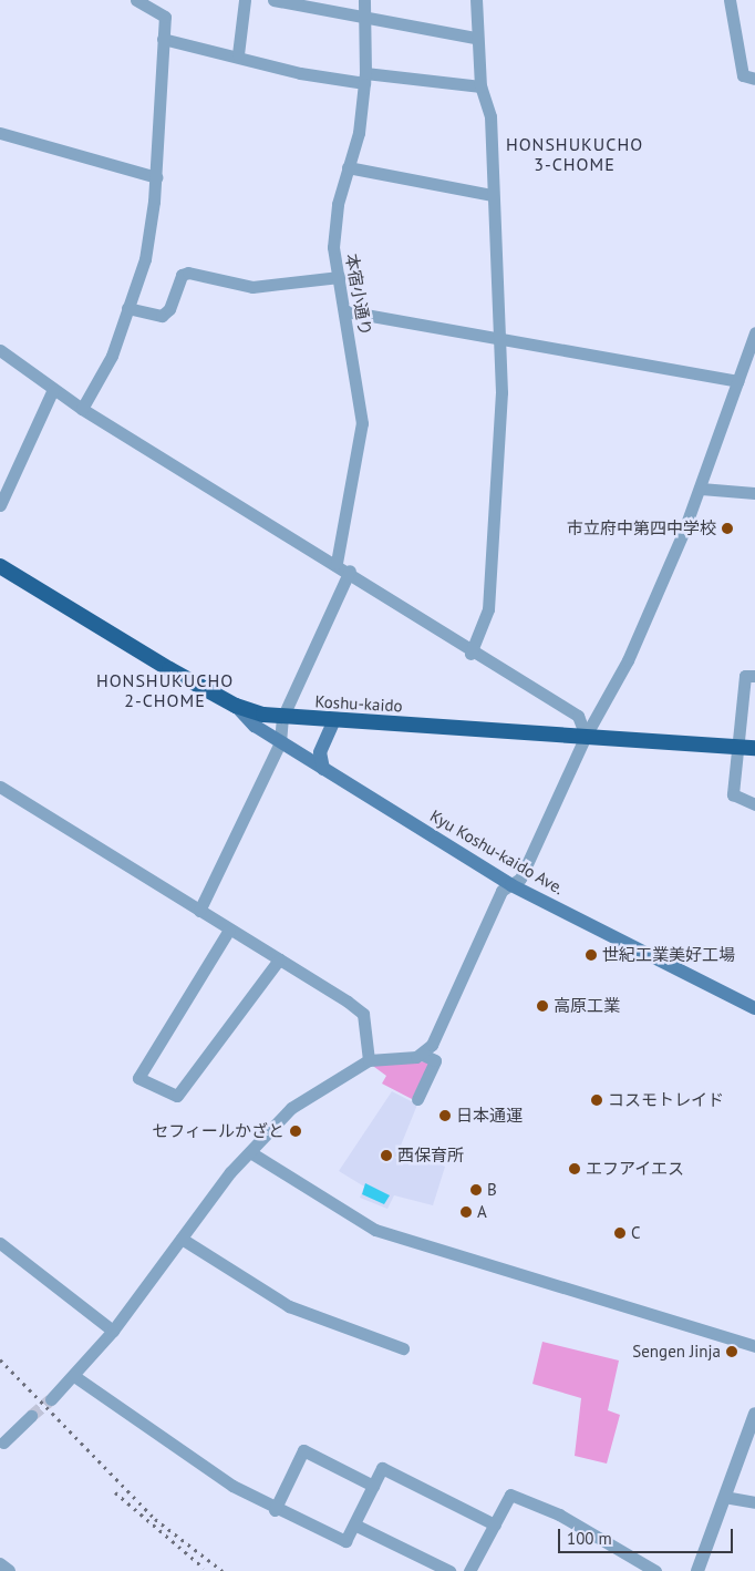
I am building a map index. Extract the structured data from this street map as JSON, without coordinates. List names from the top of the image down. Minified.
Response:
{"streets":{"highway":["Koshu-kaido"],"main road":["Kyu Koshu-kaido Ave."],"street":["本宿小通り"]},"crossings":[["Koshu-kaido","Kyu Koshu-kaido Ave."]],"districts":["HONSHUKUCHO 3-CHOME","HONSHUKUCHO 2-CHOME"],"places":["市立府中第四中学校","世紀工業美好工場","高原工業","コスモトレイド","日本通運","セフィールかざと","西保育所","エフアイエス","B","A","C","Sengen Jinja"],"scale_bar":"100 m"}
